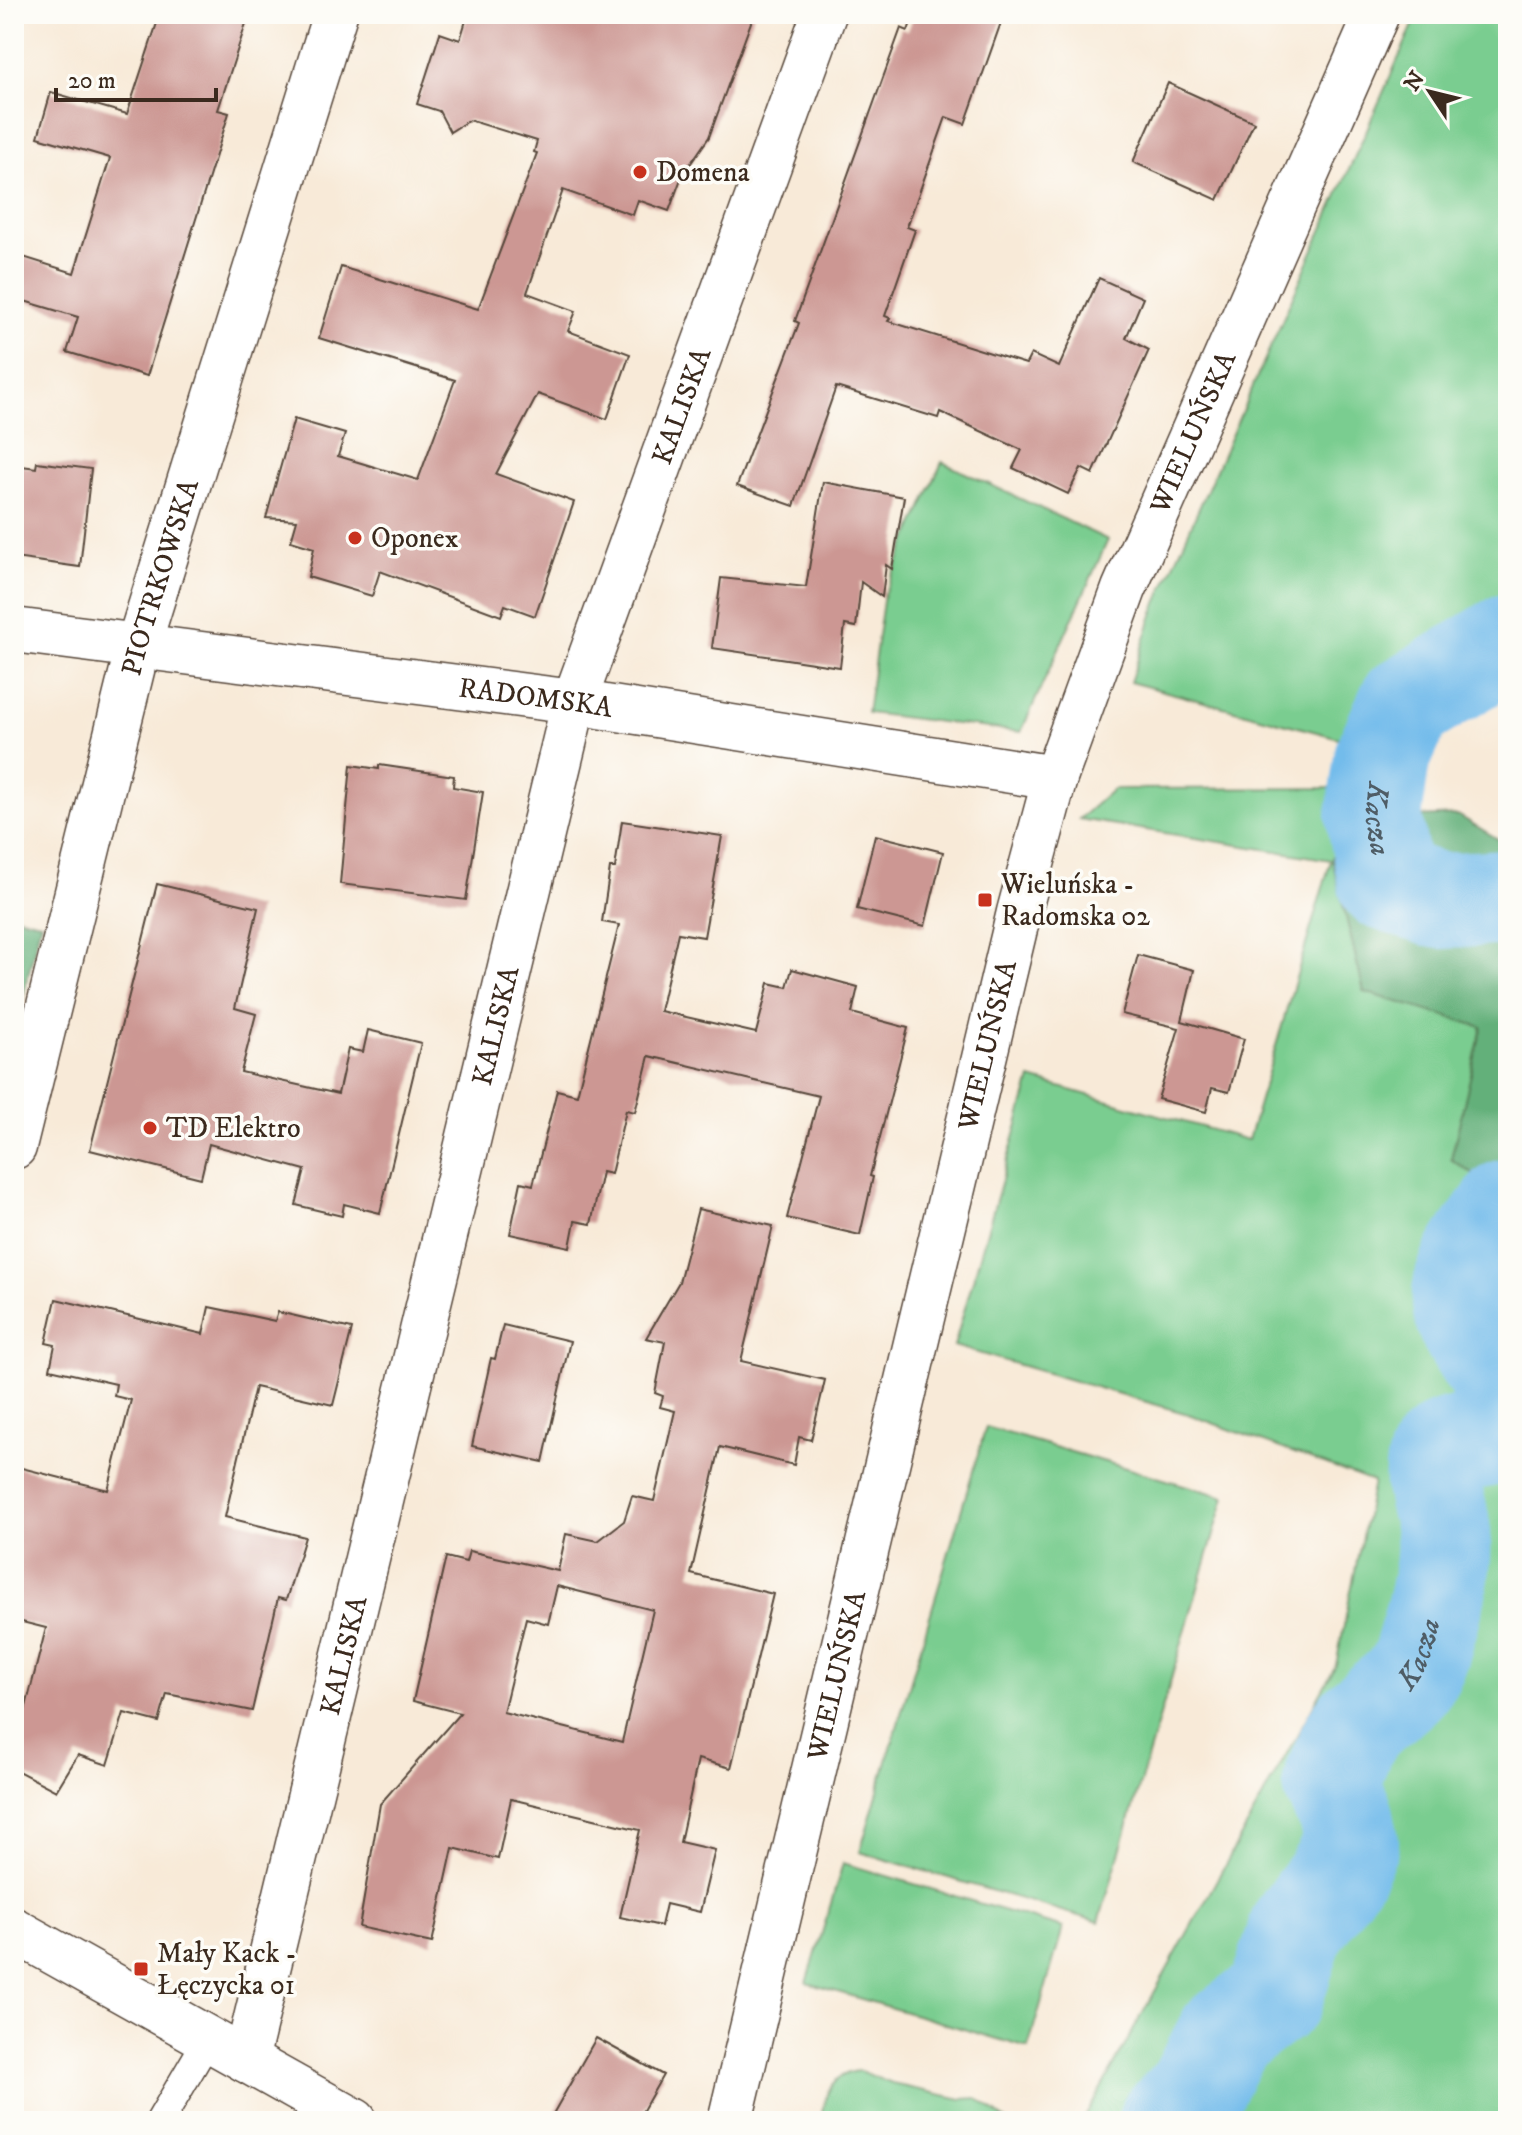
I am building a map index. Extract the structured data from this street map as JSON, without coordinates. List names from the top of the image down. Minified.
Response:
{"streets":{"street":["KALISKA","WIELUŃSKA","PIOTRKOWSKA","RADOMSKA"]},"crossings":[["KALISKA","RADOMSKA"],["WIELUŃSKA","RADOMSKA"],["PIOTRKOWSKA","RADOMSKA"]],"water":["Kacza"],"places":{"other":["Domena","Oponex","TD Elektro"],"transit":["Wieluńska - Radomska 02","Mały Kack - Łęczycka 01"]},"scale_bar":"20 m","north":"top left"}
